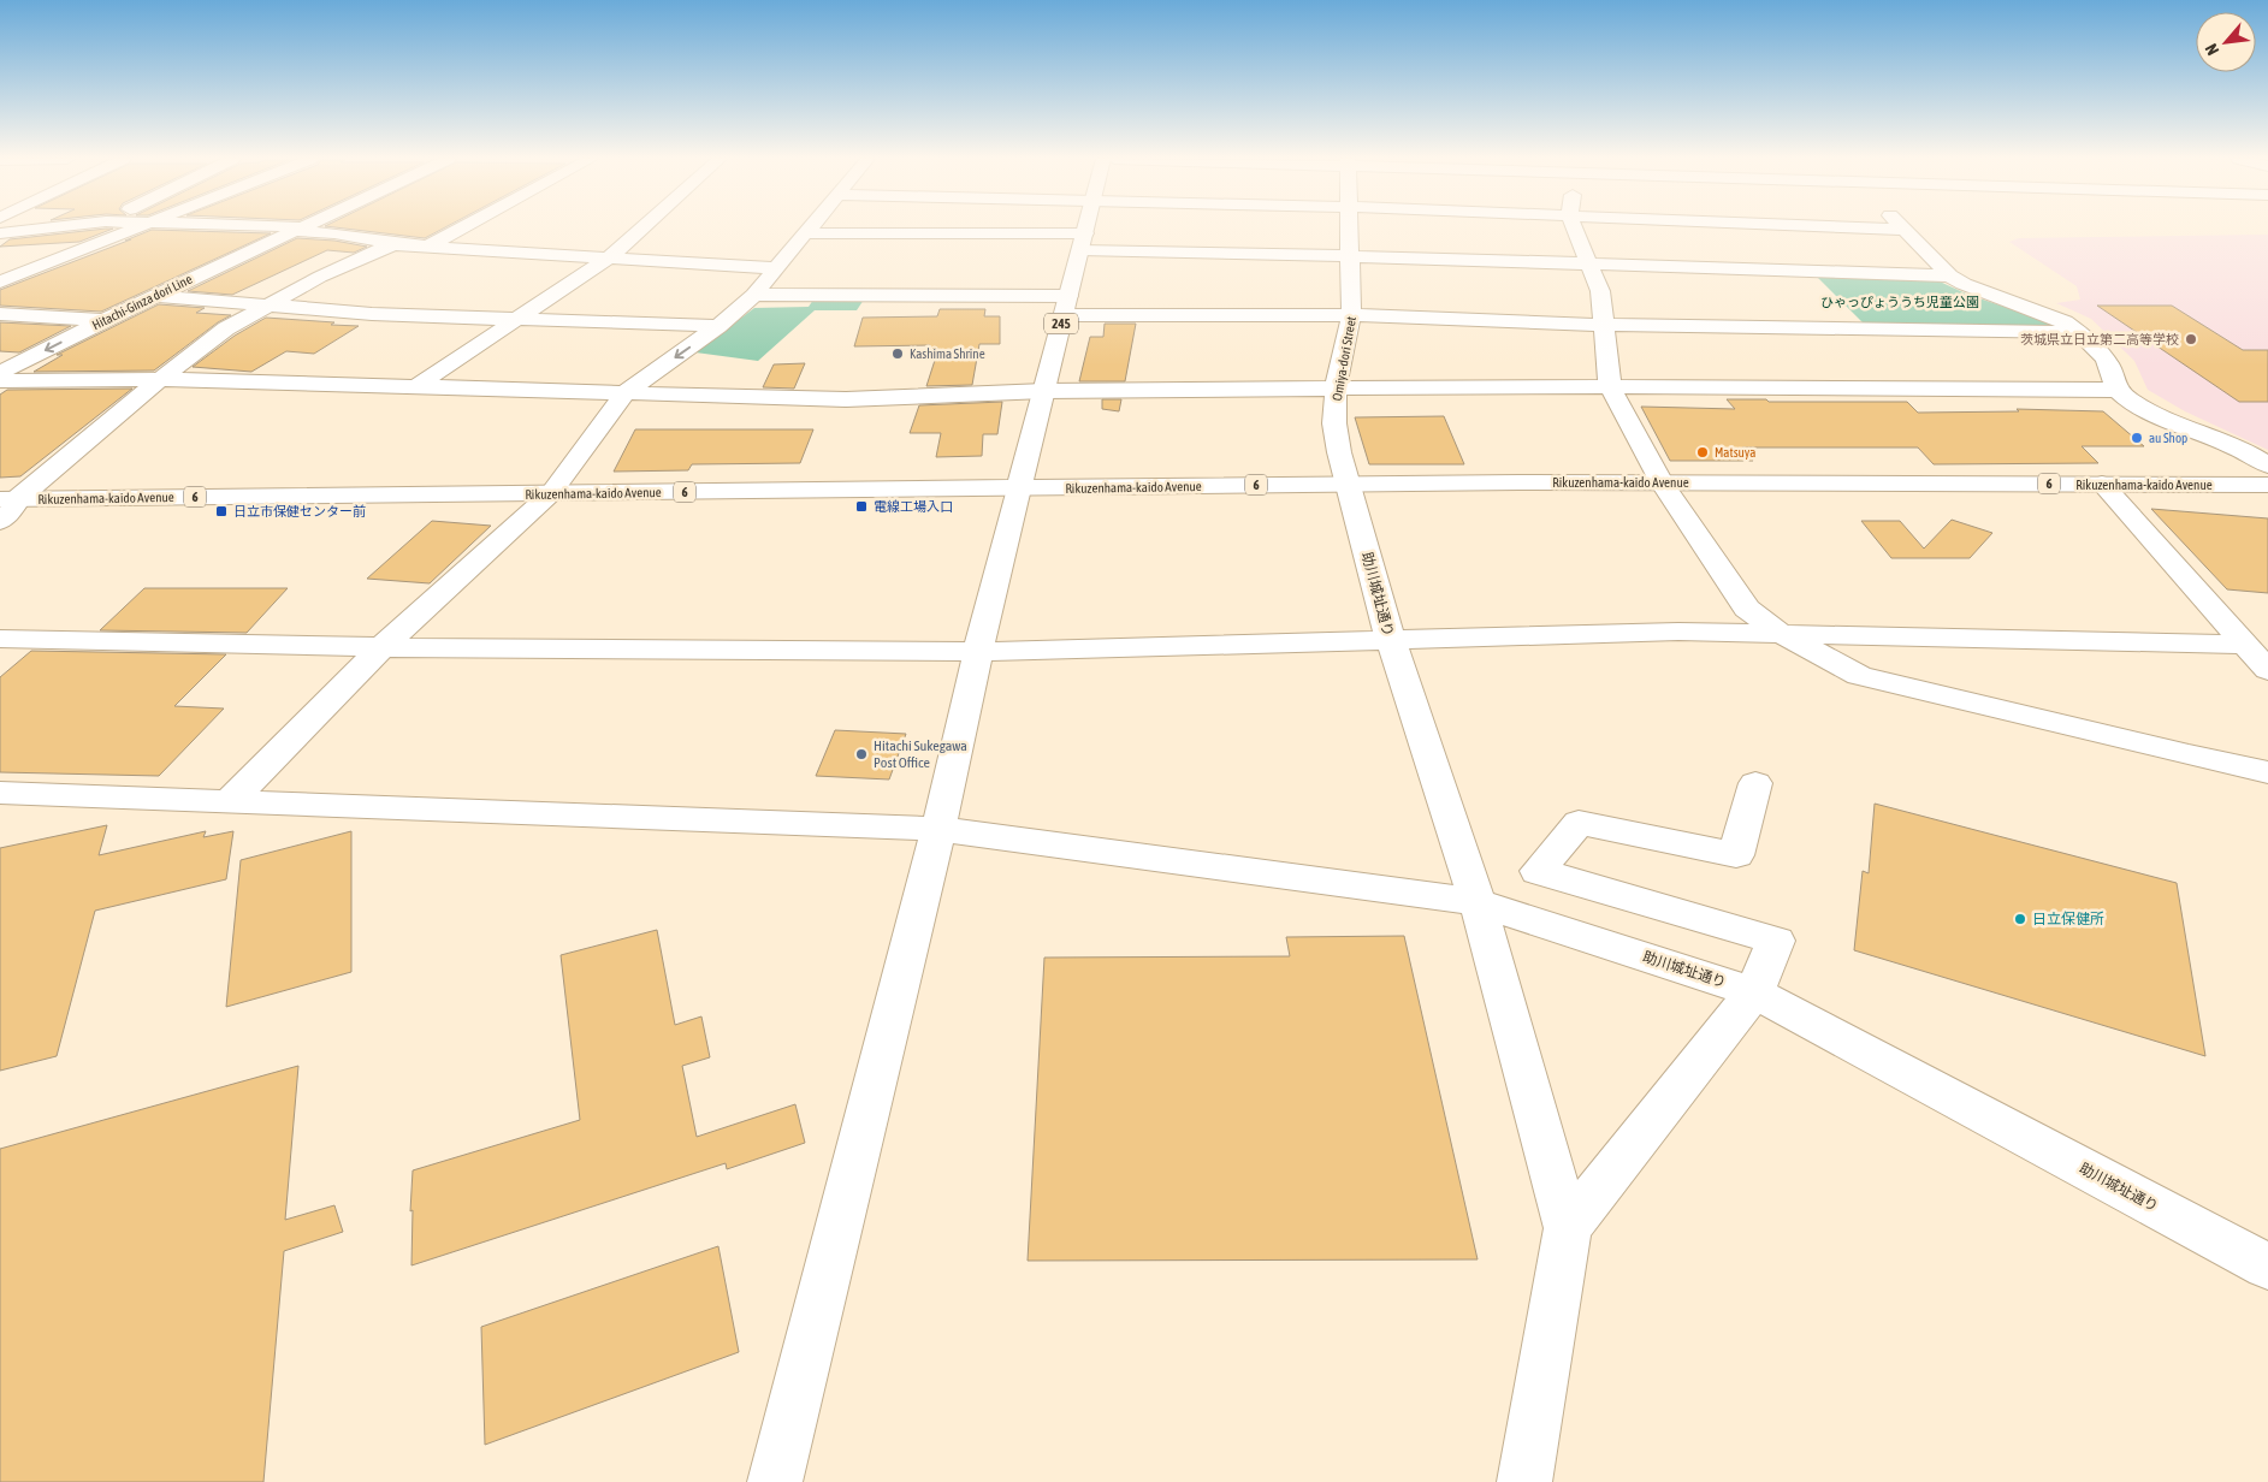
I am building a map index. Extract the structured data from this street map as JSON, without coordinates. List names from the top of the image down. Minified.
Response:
{"streets":{"main road":["Hitachi-Ginza dori Line","245","Omiya-dori Street","Rikuzenhama-kaido Avenue","6","助川城址通り"]},"crossings":[["245","Rikuzenhama-kaido Avenue"],["Omiya-dori Street","Rikuzenhama-kaido Avenue"],["Omiya-dori Street","助川城址通り"],["Rikuzenhama-kaido Avenue","助川城址通り"]],"parks":["ひゃっぴょううち児童公園"],"places":{"other":["茨城県立日立第二高等学校","Kashima Shrine","au Shop","Matsuya","Hitachi Sukegawa Post Office","日立保健所"],"transit":["電線工場入口","日立市保健センター前"]},"north":"bottom left"}
